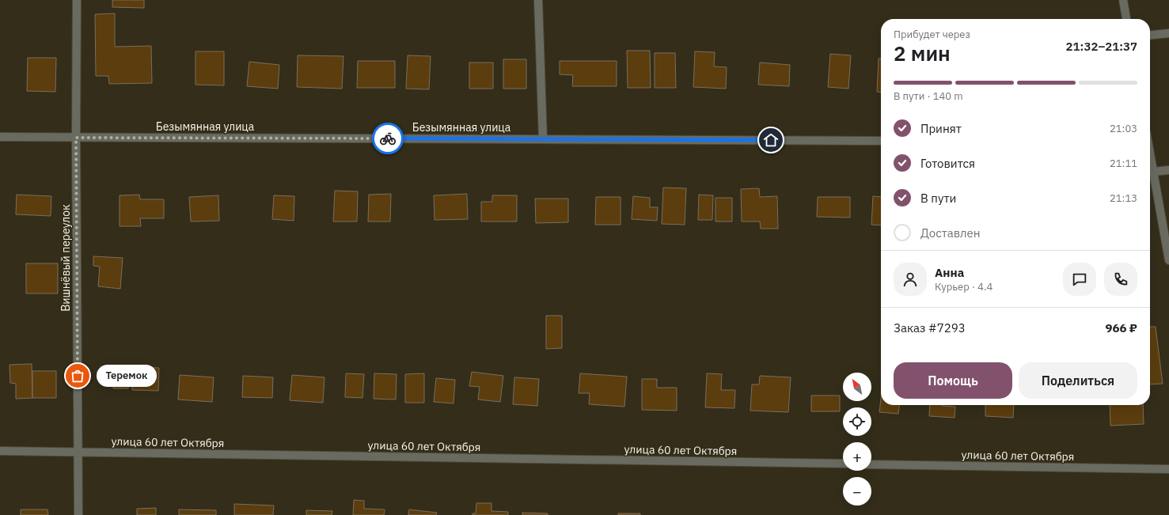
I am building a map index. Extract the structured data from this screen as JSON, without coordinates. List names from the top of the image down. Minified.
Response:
{"streets":{"street":["Безымянная улица","Вишнёвый переулок","улица 60 лет Октября"]},"crossings":[["Безымянная улица","Вишнёвый переулок"],["Вишнёвый переулок","улица 60 лет Октября"]],"places":["Теремок"],"north":"top left","page":{"heading":["2 мин","Прибудет через","21:32–21:37"],"panel":["Анна","Курьер · 4.4","Заказ #7293","966 ₽"],"bar":"В пути · 140 m","list":[["Принят","21:03"],["Готовится","21:11"],["В пути","21:13"],"Доставлен"],"buttons":["Помощь","Поделиться"],"bubble":"Теремок","map_buttons":["+","−"]}}
